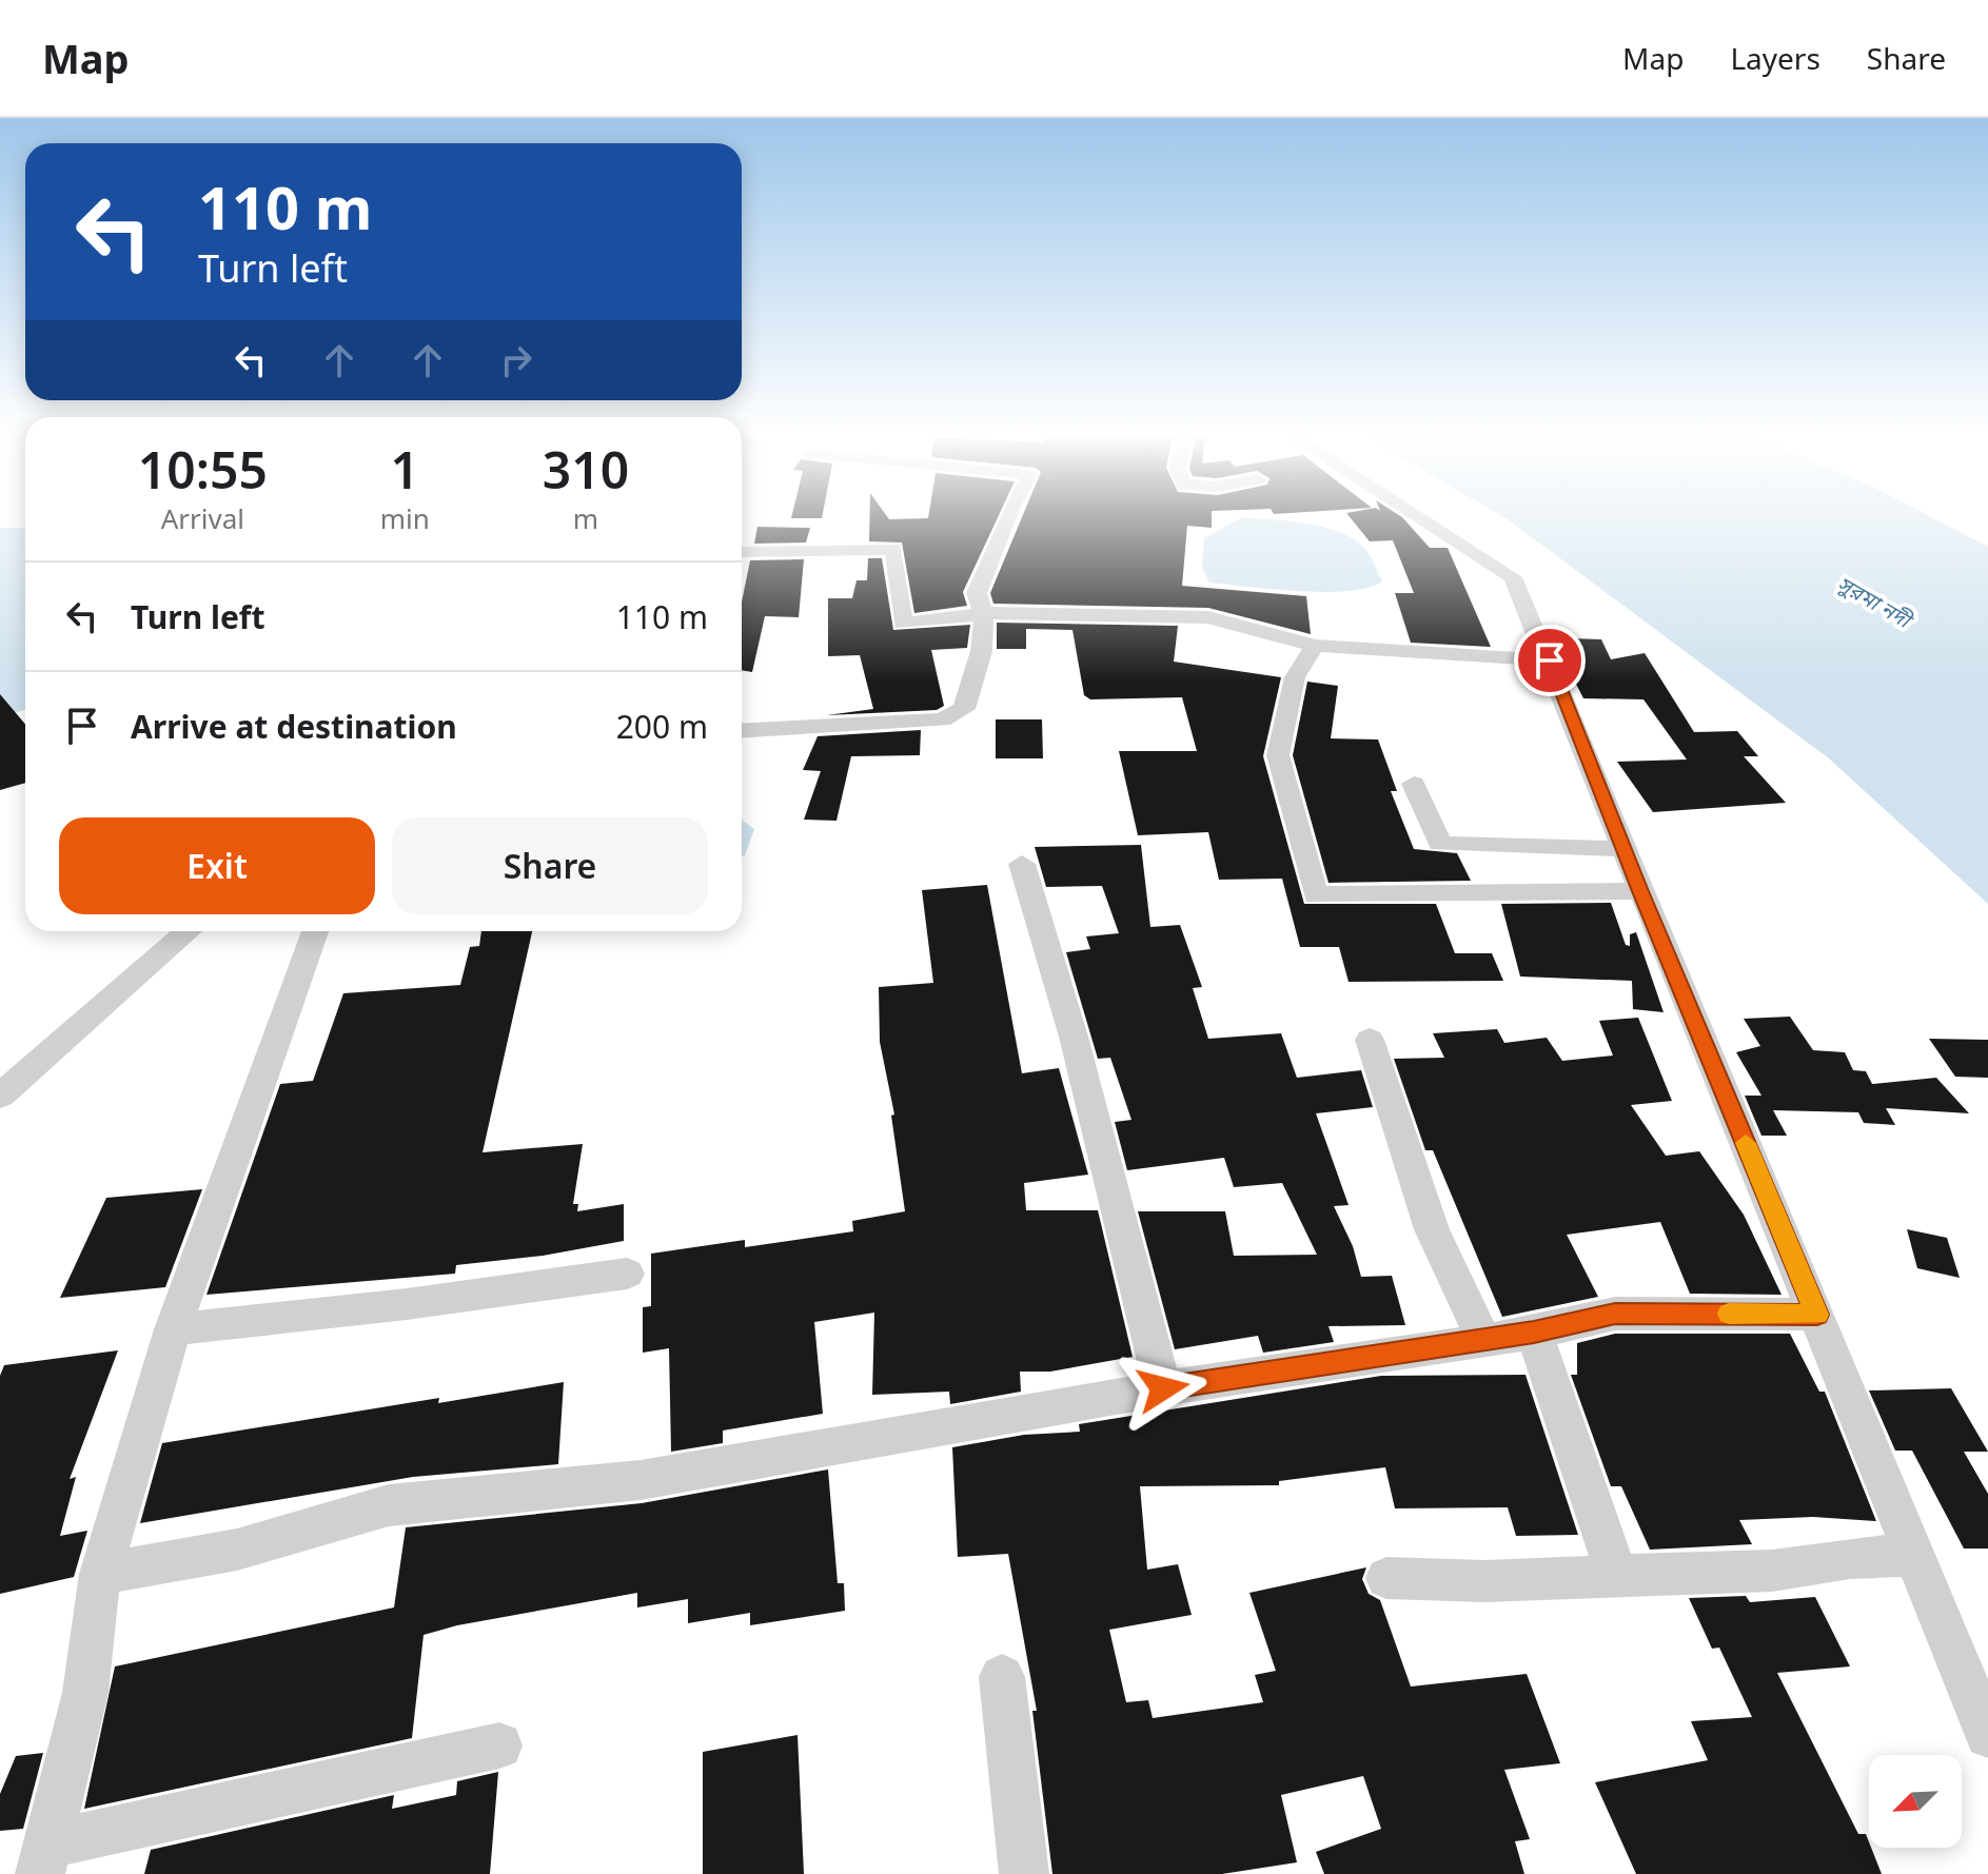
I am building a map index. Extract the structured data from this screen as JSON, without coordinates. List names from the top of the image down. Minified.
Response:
{"water":["সুরমা নদী"],"north":"bottom left","page":{"header":"Map","nav":["Map","Layers","Share"],"turn":["110 m","Turn left"],"eta":["10:55","Arrival","1","min","310","m"],"list":[{"name":"Turn left","value":"110 m"},{"name":"Arrive at destination","value":"200 m"}],"buttons":["Exit","Share"]}}
